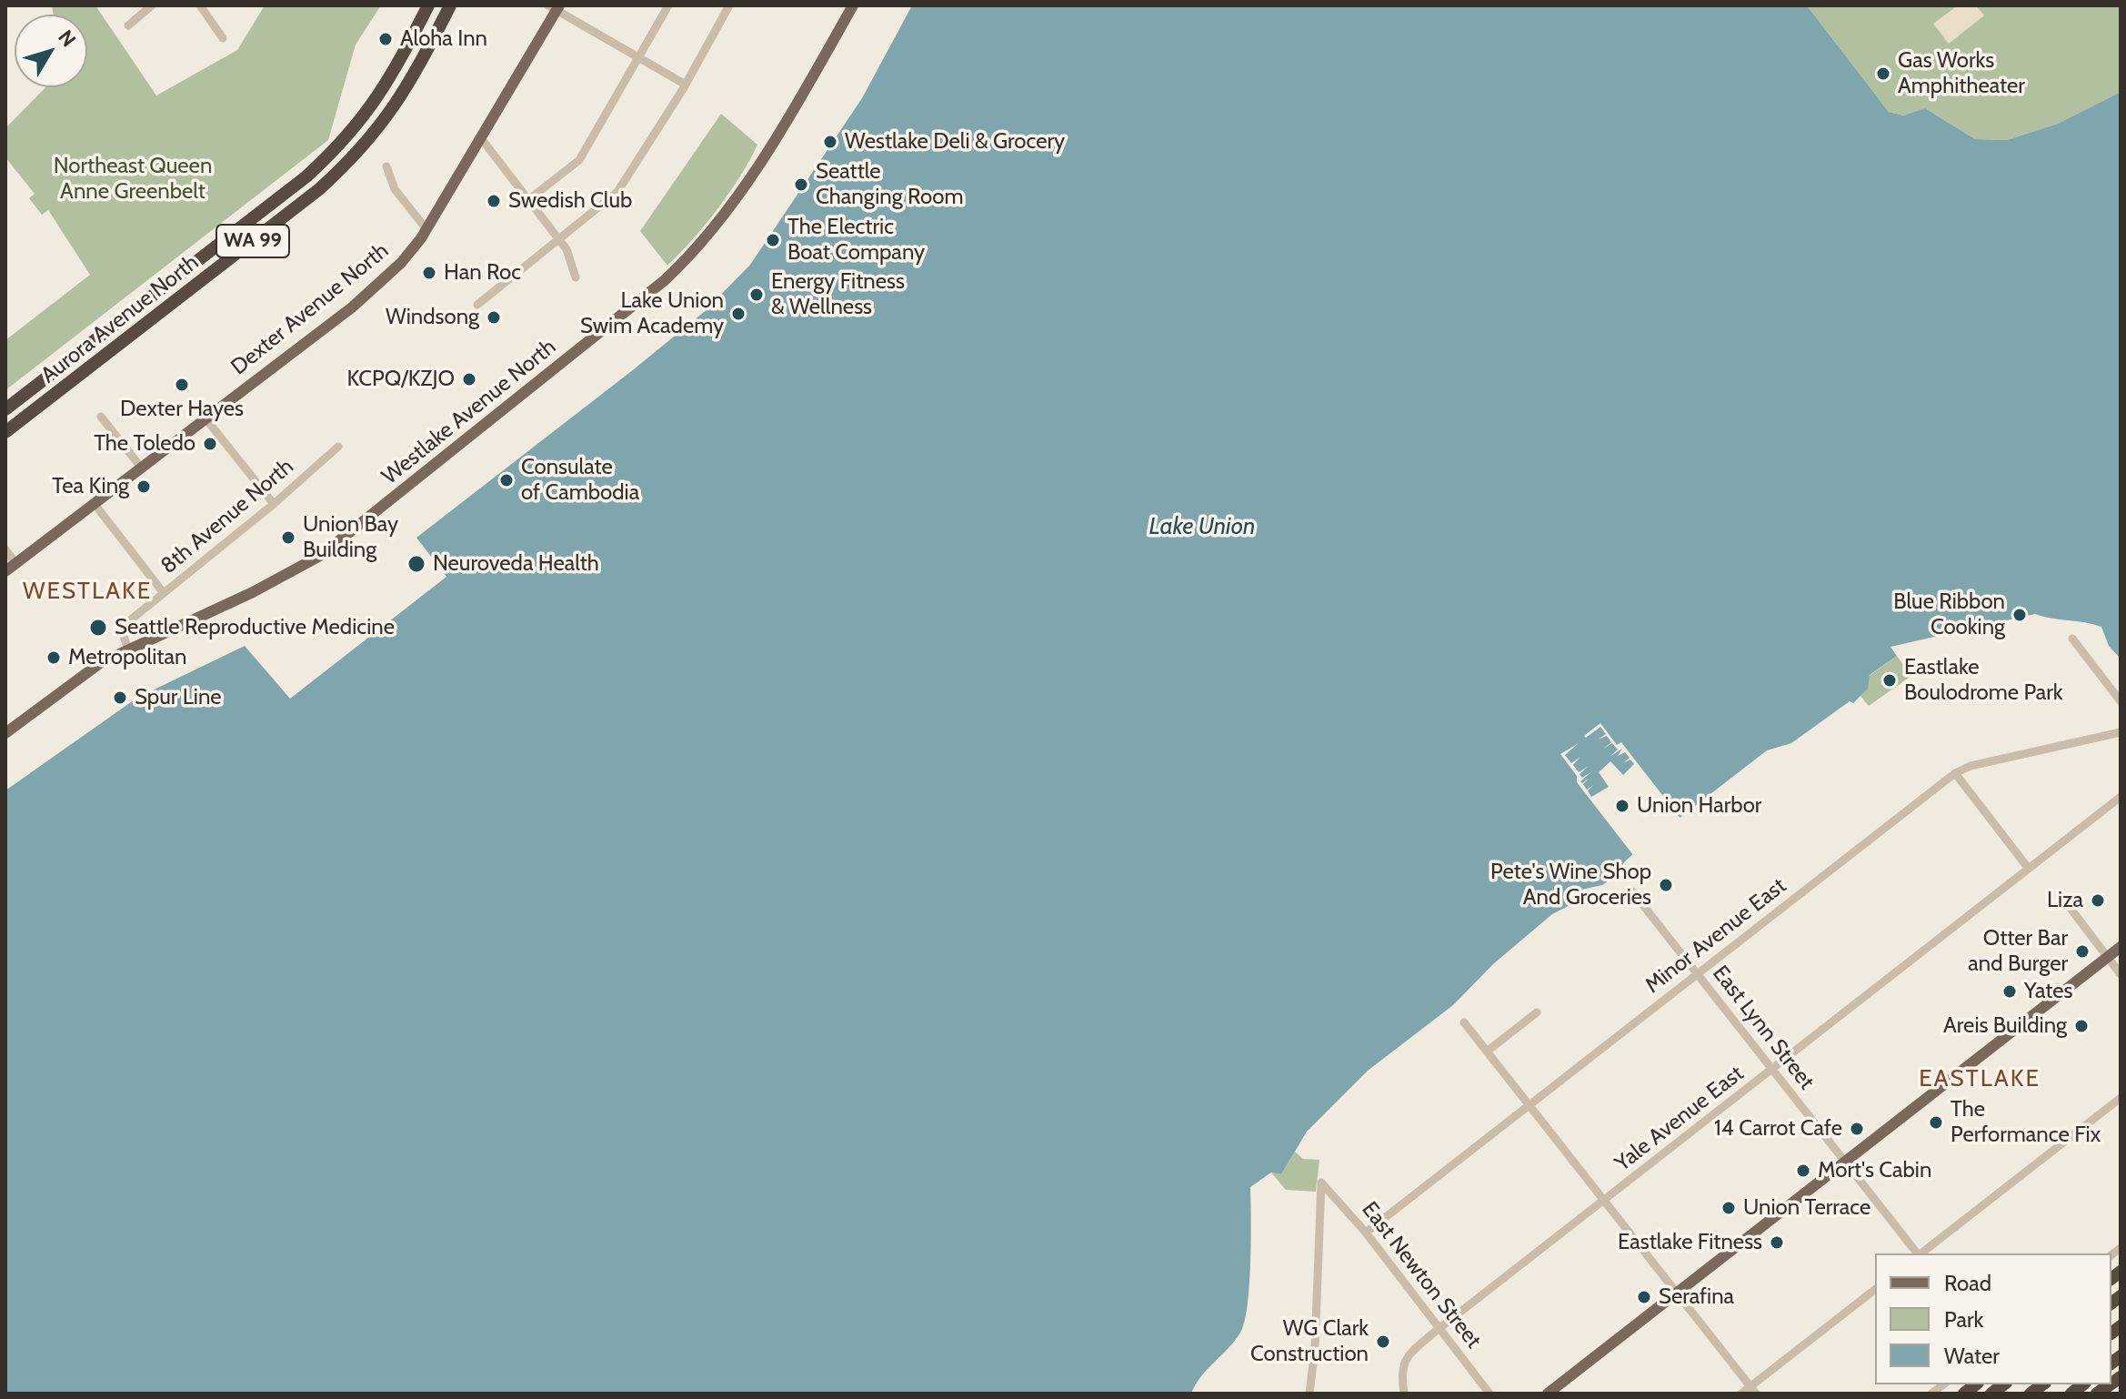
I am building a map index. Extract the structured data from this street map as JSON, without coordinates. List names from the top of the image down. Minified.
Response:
{"streets":{"highway":["WA 99","Aurora Avenue North"],"main road":["Dexter Avenue North","Westlake Avenue North"],"street":["8th Avenue North","Minor Avenue East","East Lynn Street","Yale Avenue East","East Newton Street"]},"crossings":[["Westlake Avenue North","8th Avenue North"],["Minor Avenue East","East Lynn Street"],["Minor Avenue East","East Newton Street"],["East Lynn Street","Yale Avenue East"],["Yale Avenue East","East Newton Street"]],"districts":["WESTLAKE","EASTLAKE"],"water":["Lake Union"],"parks":["Northeast Queen Anne Greenbelt"],"places":["Aloha Inn","Gas Works Amphitheater","Westlake Deli & Grocery","Seattle Changing Room","Swedish Club","The Electric Boat Company","Han Roc","Energy Fitness & Wellness","Lake Union Swim Academy","Windsong","KCPQ/KZJO","Dexter Hayes","The Toledo","Consulate of Cambodia","Tea King","Union Bay Building","Neuroveda Health","Blue Ribbon Cooking","Seattle Reproductive Medicine","Metropolitan","Eastlake Boulodrome Park","Spur Line","Union Harbor","Pete's Wine Shop And Groceries","Liza","Otter Bar and Burger","Yates","Areis Building","The Performance Fix","14 Carrot Cafe","Mort's Cabin","Union Terrace","Eastlake Fitness","Serafina","WG Clark Construction"],"legend":["Road","Park","Water"],"north":"top right"}
